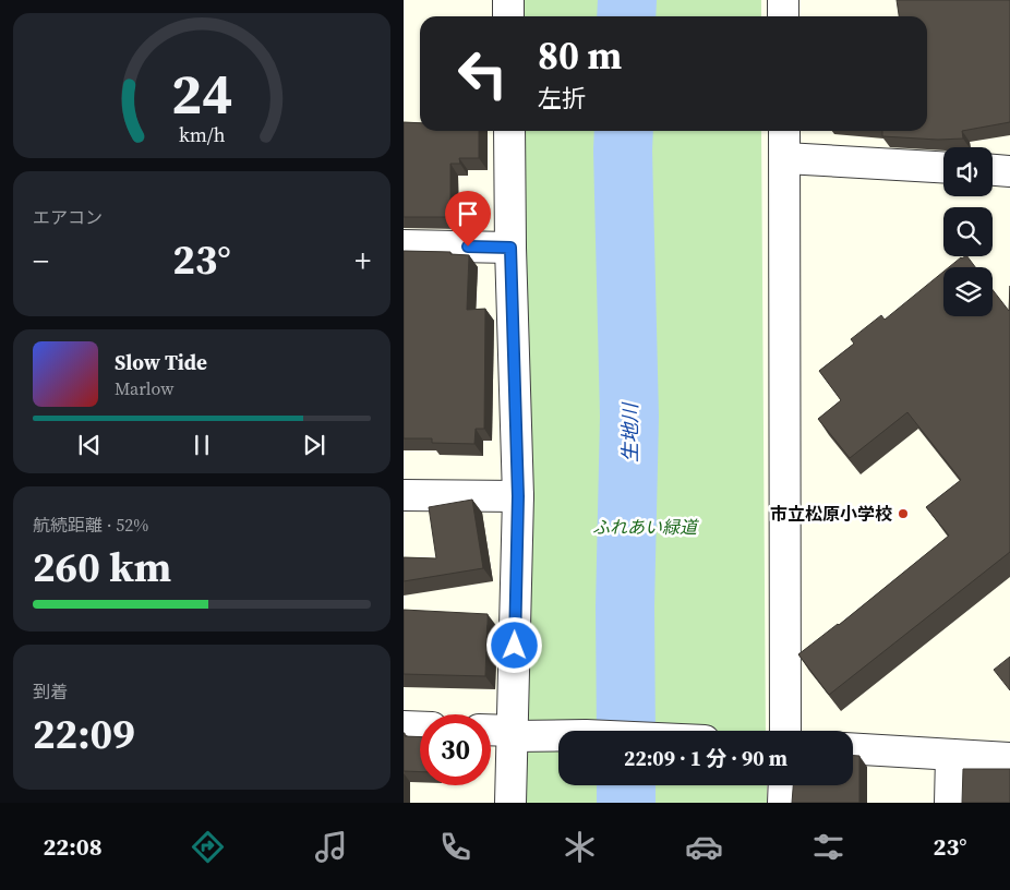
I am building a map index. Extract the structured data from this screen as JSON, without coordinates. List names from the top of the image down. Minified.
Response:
{"water":["生地川"],"parks":["ふれあい緑道"],"places":["市立松原小学校"],"page":{"turn":["80 m","左折"],"tile":["エアコン",["航続距離 · 52%","260 km"],["到着","22:09"]],"heat":["−","23°","+"],"song":["Slow Tide","Marlow"],"limit":"30","trip":"22:09 · 1 分 · 90 m","tabs":["22:08","23°"],"gauge":["24","km/h"]}}
